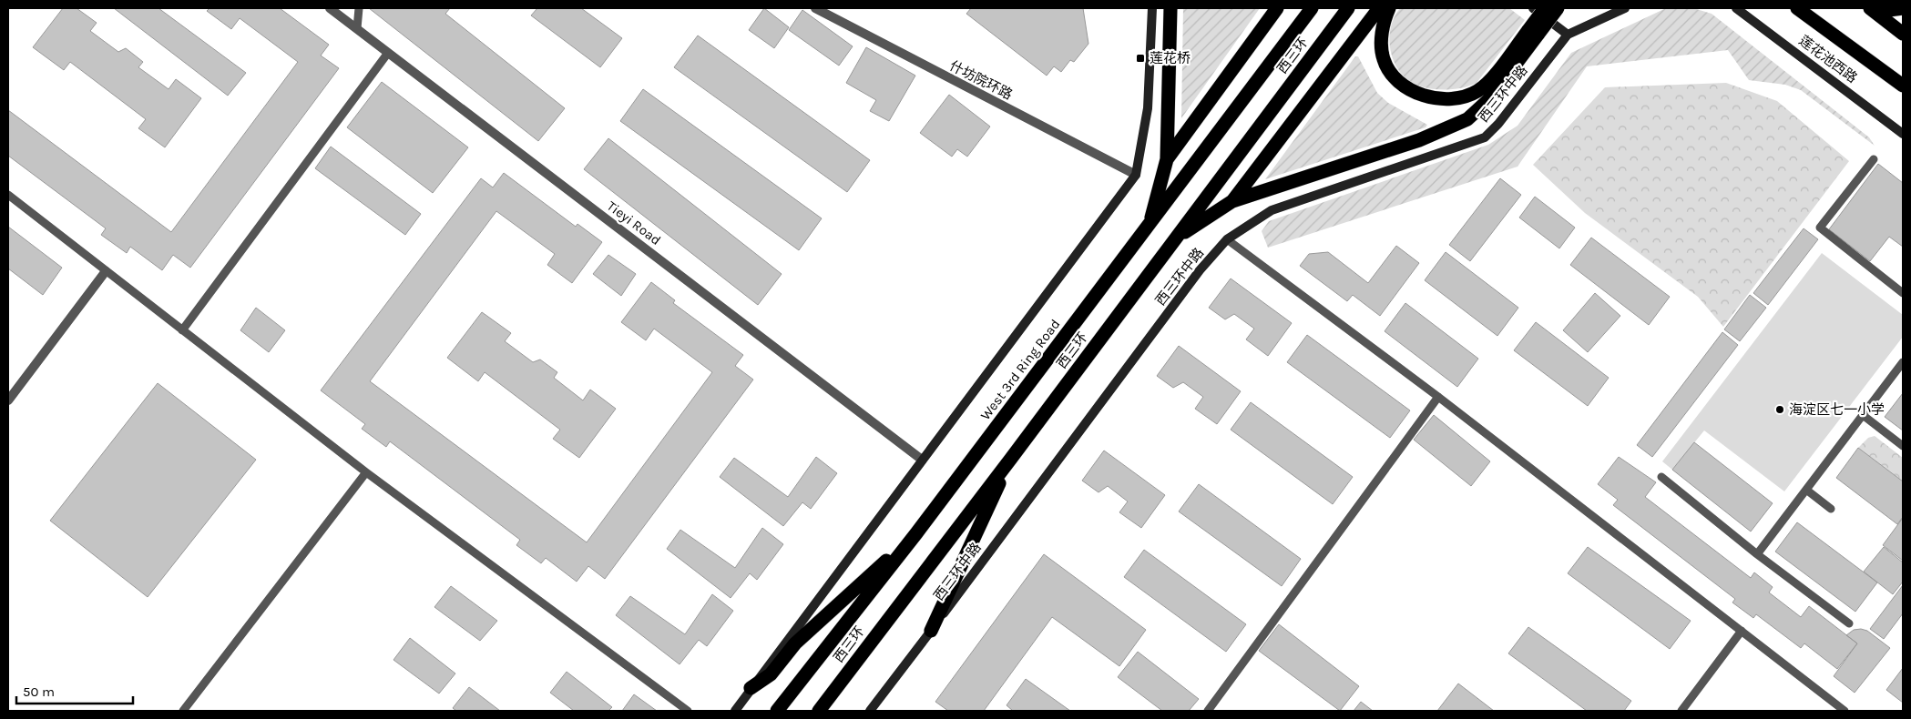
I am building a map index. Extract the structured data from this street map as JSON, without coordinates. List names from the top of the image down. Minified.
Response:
{"streets":{"highway":["西三环","West 3rd Ring Road"],"street":["莲花池西路","什坊院环路","西三环中路","Tieyi Road"]},"crossings":[["西三环","West 3rd Ring Road"]],"places":{"transit":["莲花桥"],"other":["海淀区七一小学"]},"scale_bar":"50 m"}
